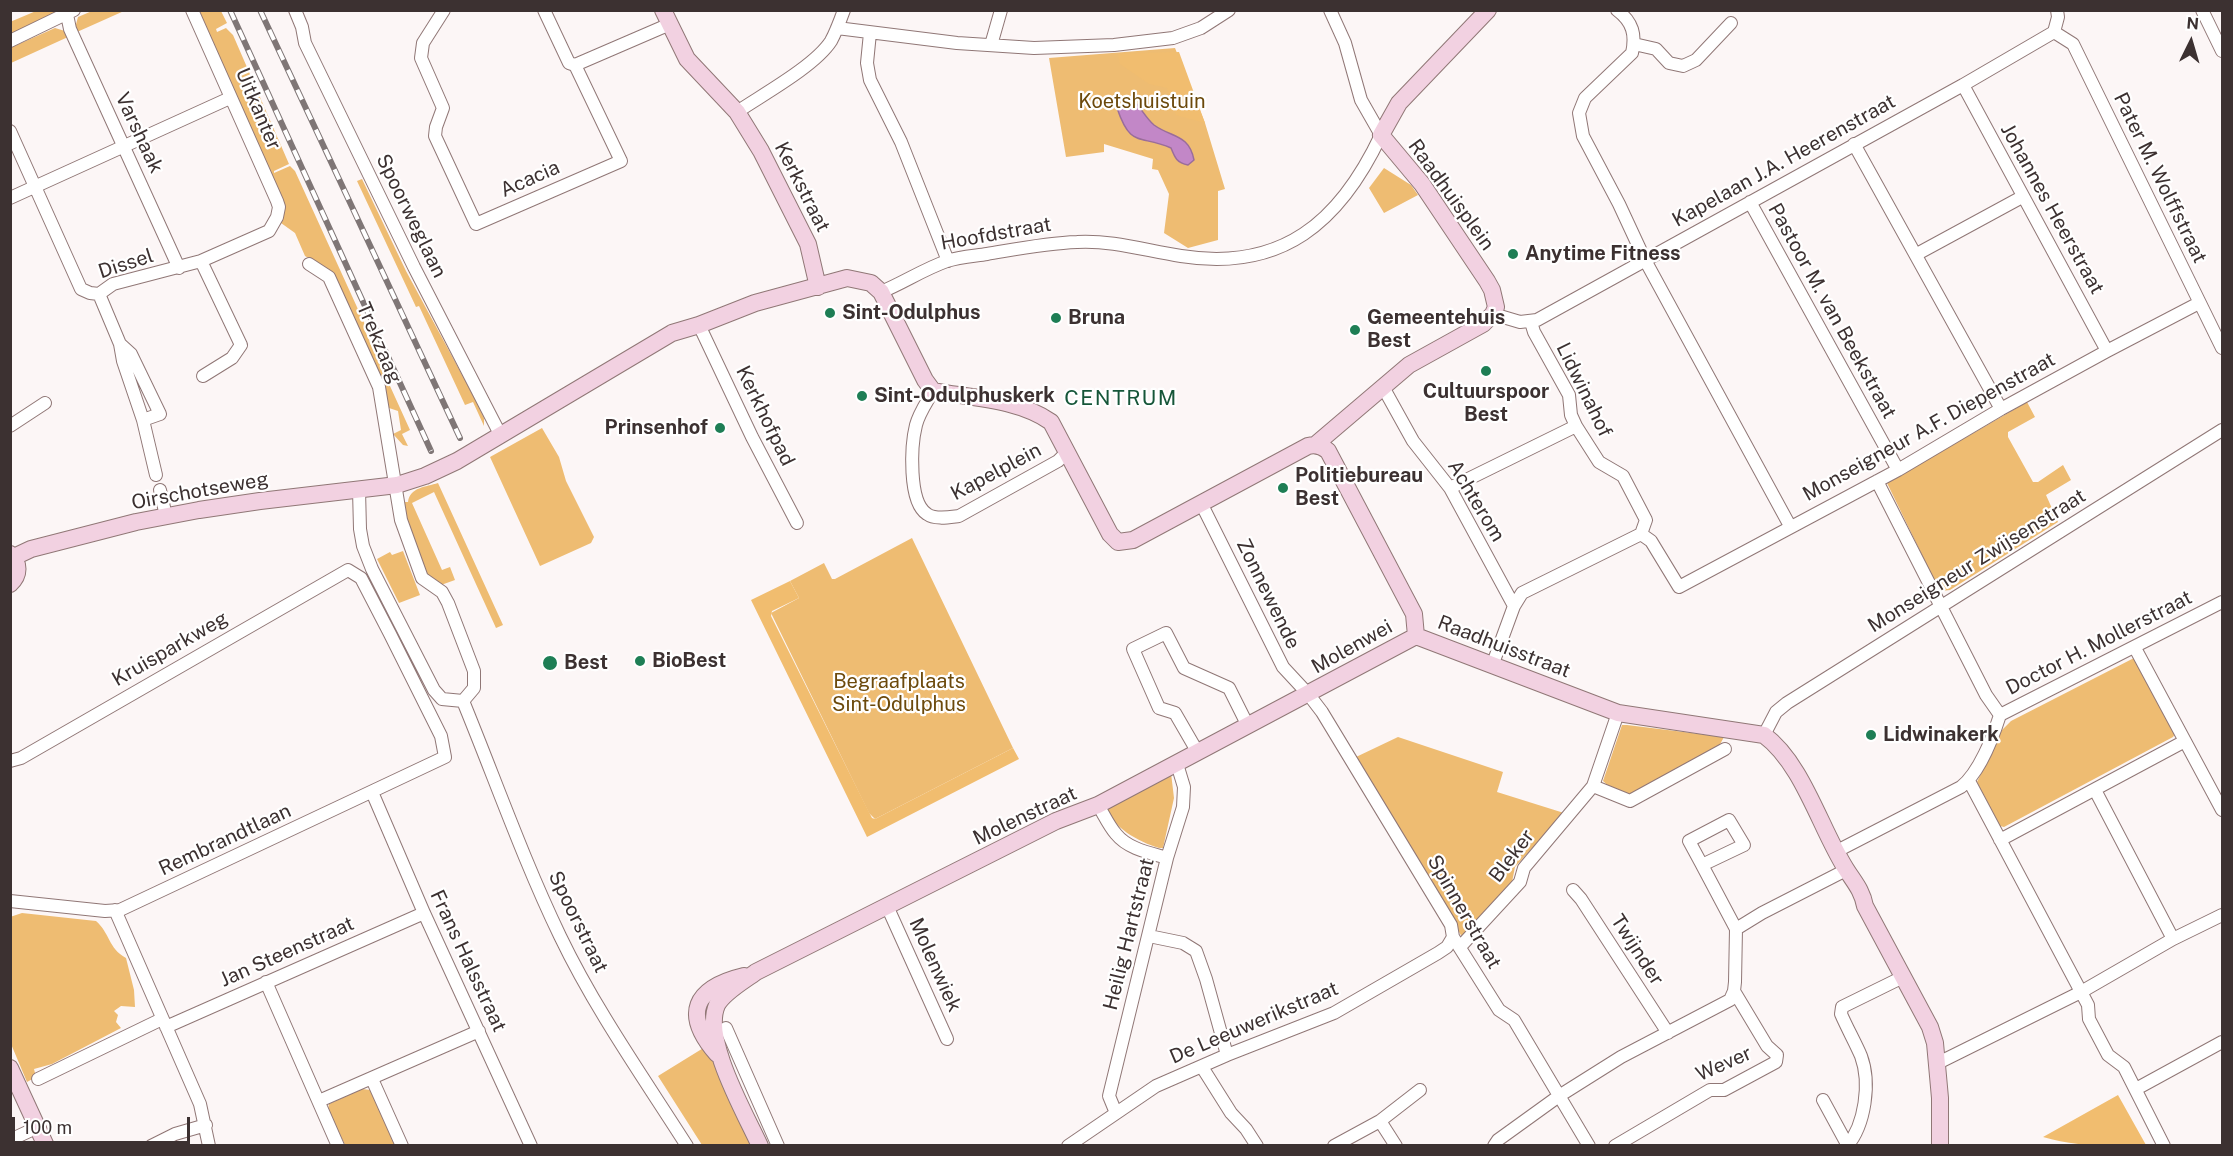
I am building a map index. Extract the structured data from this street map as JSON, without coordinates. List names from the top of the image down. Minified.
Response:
{"streets":{"street":["Uitkanter","Varshaak","Kapelaan J.A. Heerenstraat","Pater M. Wolffstraat","Acacia","Kerkstraat","Raadhuisplein","Johannes Heerstraat","Spoorweglaan","Hoofdstraat","Dissel","Pastoor M. van Beekstraat","Trekzaag","Lidwinahof","Kerkhofpad","Monseigneur A.F. Diepenstraat","Kapelplein","Oirschotseweg","Achterom","Monseigneur Zwijsenstraat","Zonnewende","Doctor H. Mollerstraat","Molenwei","Raadhuisstraat","Kruisparkweg","Molenstraat","Rembrandtlaan","Bleker","Spinnerstraat","Spoorstraat","Heilig Hartstraat","Twijnder","Jan Steenstraat","Frans Halsstraat","Molenwiek","De Leeuwerikstraat","Wever"]},"crossings":[["Uitkanter","Dissel"],["Varshaak","Dissel"],["Kapelaan J.A. Heerenstraat","Pater M. Wolffstraat"],["Kapelaan J.A. Heerenstraat","Johannes Heerstraat"],["Kapelaan J.A. Heerenstraat","Pastoor M. van Beekstraat"],["Kapelaan J.A. Heerenstraat","Lidwinahof"],["Pater M. Wolffstraat","Monseigneur A.F. Diepenstraat"],["Raadhuisplein","Hoofdstraat"],["Johannes Heerstraat","Monseigneur A.F. Diepenstraat"],["Spoorweglaan","Oirschotseweg"],["Pastoor M. van Beekstraat","Monseigneur A.F. Diepenstraat"],["Trekzaag","Oirschotseweg"],["Lidwinahof","Monseigneur A.F. Diepenstraat"],["Monseigneur Zwijsenstraat","Raadhuisstraat"],["Zonnewende","Molenwei"],["Zonnewende","Molenstraat"],["Zonnewende","Spinnerstraat"],["Molenwei","Raadhuisstraat"],["Molenwei","Molenstraat"],["Molenwei","Spinnerstraat"],["Raadhuisstraat","Bleker"],["Kruisparkweg","Rembrandtlaan"],["Molenstraat","Spinnerstraat"],["Molenstraat","Heilig Hartstraat"],["Molenstraat","Molenwiek"],["Rembrandtlaan","Frans Halsstraat"],["Bleker","Spinnerstraat"],["Bleker","De Leeuwerikstraat"],["Spinnerstraat","De Leeuwerikstraat"],["Heilig Hartstraat","De Leeuwerikstraat"],["Jan Steenstraat","Frans Halsstraat"]],"districts":["CENTRUM"],"parks":["Koetshuistuin","Begraafplaats Sint-Odulphus"],"places":["Anytime Fitness","Sint-Odulphus","Bruna","Gemeentehuis Best","Cultuurspoor Best","Sint-Odulphuskerk","Prinsenhof","Politiebureau Best","BioBest","Best","Lidwinakerk"],"scale_bar":"100 m","north":"top"}
